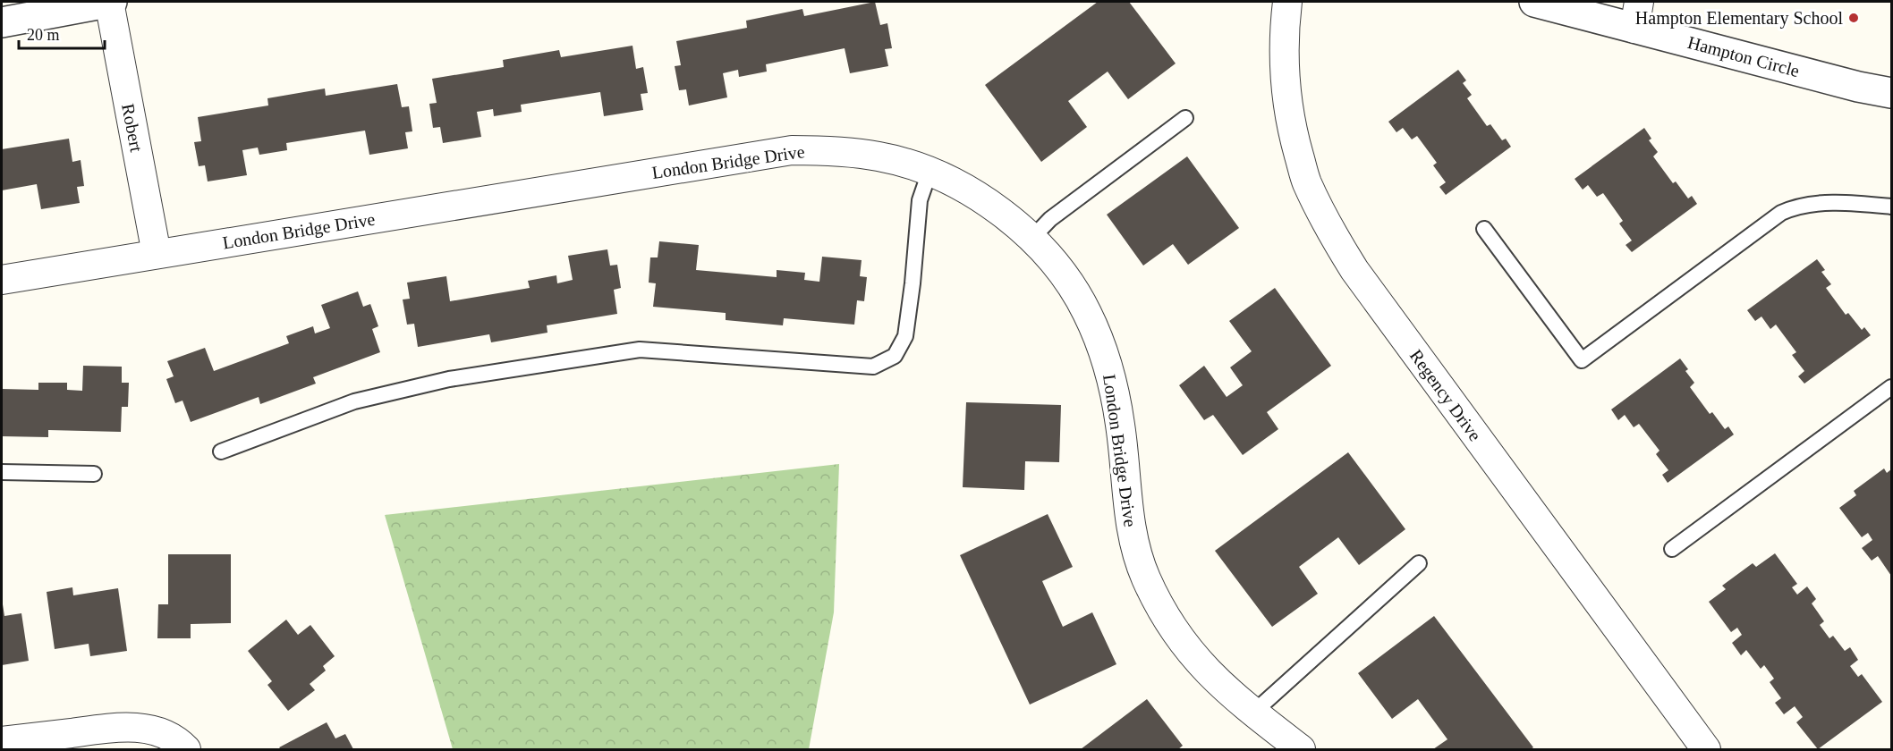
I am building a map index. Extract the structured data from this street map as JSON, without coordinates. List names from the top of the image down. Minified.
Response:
{"streets":{"street":["Hampton Circle","Robert","London Bridge Drive","Regency Drive"]},"crossings":[["Robert","London Bridge Drive"]],"places":["Hampton Elementary School"],"scale_bar":"20 m"}
